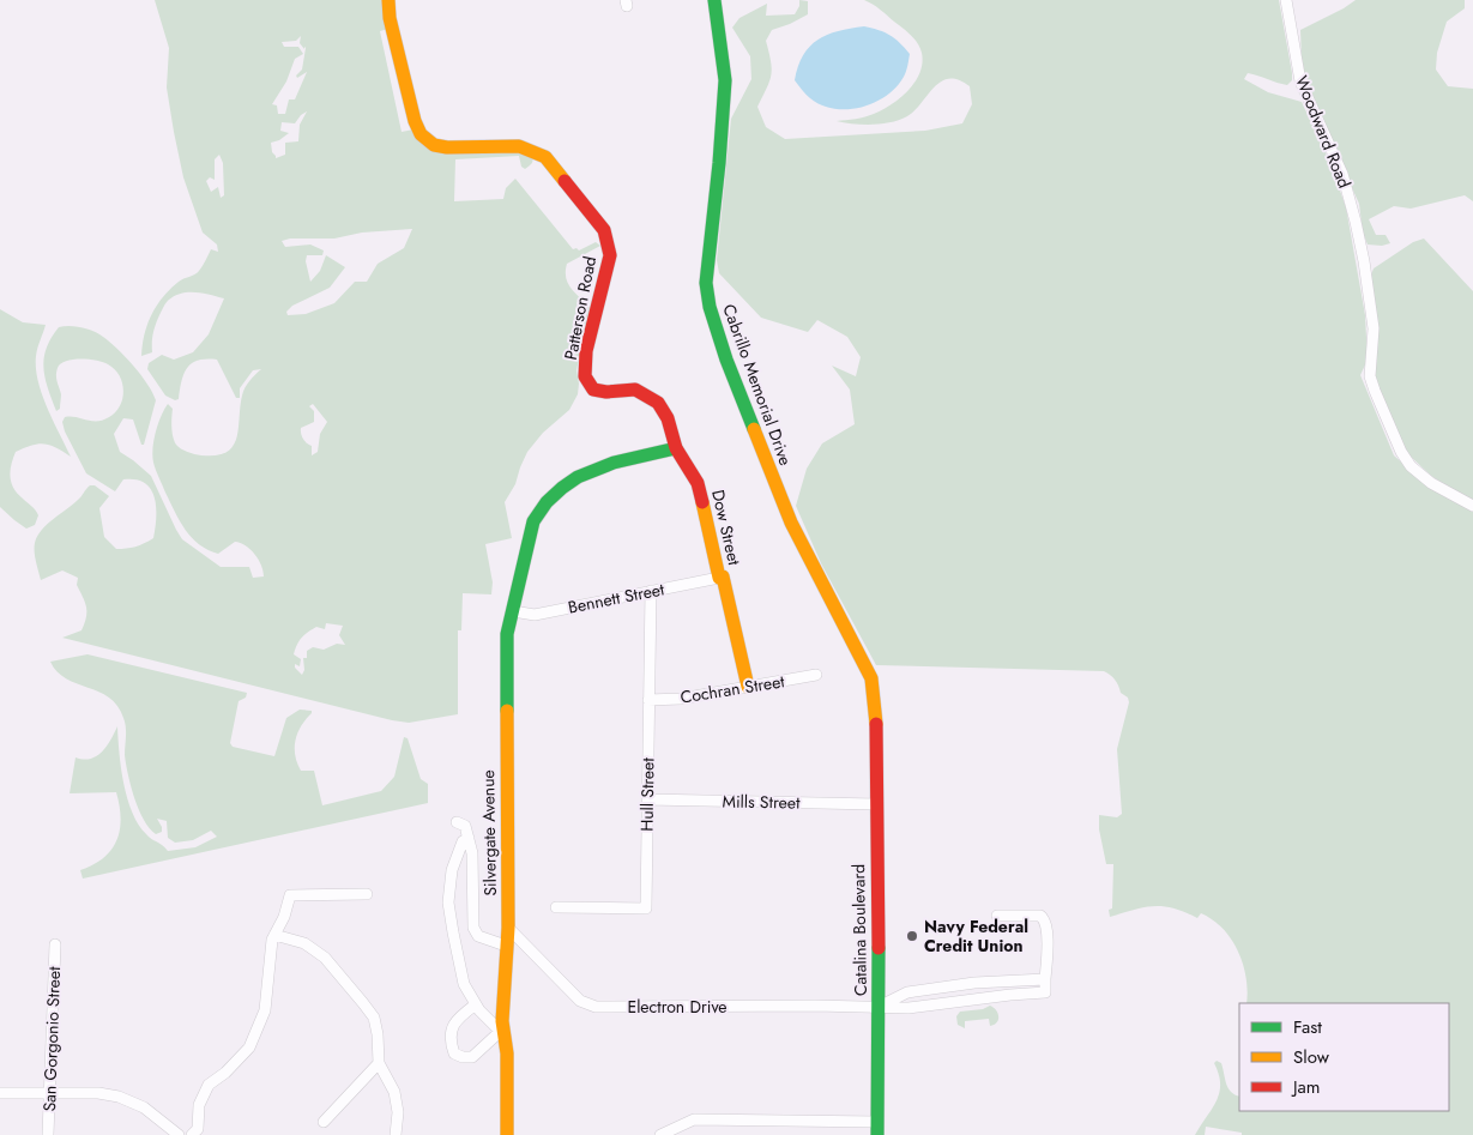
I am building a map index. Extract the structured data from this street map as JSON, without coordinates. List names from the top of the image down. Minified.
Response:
{"streets":{"street":["Woodward Road","Patterson Road","Cabrillo Memorial Drive","Dow Street","Bennett Street","Cochran Street","Hull Street","Mills Street","Silvergate Avenue","Catalina Boulevard","Electron Drive","San Gorgonio Street"]},"crossings":[["Patterson Road","Dow Street"],["Cabrillo Memorial Drive","Catalina Boulevard"],["Dow Street","Bennett Street"],["Dow Street","Cochran Street"],["Dow Street","Silvergate Avenue"],["Bennett Street","Hull Street"],["Bennett Street","Silvergate Avenue"],["Cochran Street","Hull Street"],["Hull Street","Mills Street"],["Mills Street","Catalina Boulevard"],["Silvergate Avenue","Electron Drive"],["Catalina Boulevard","Electron Drive"]],"places":["Navy Federal Credit Union"],"legend":["Fast","Slow","Jam"]}
